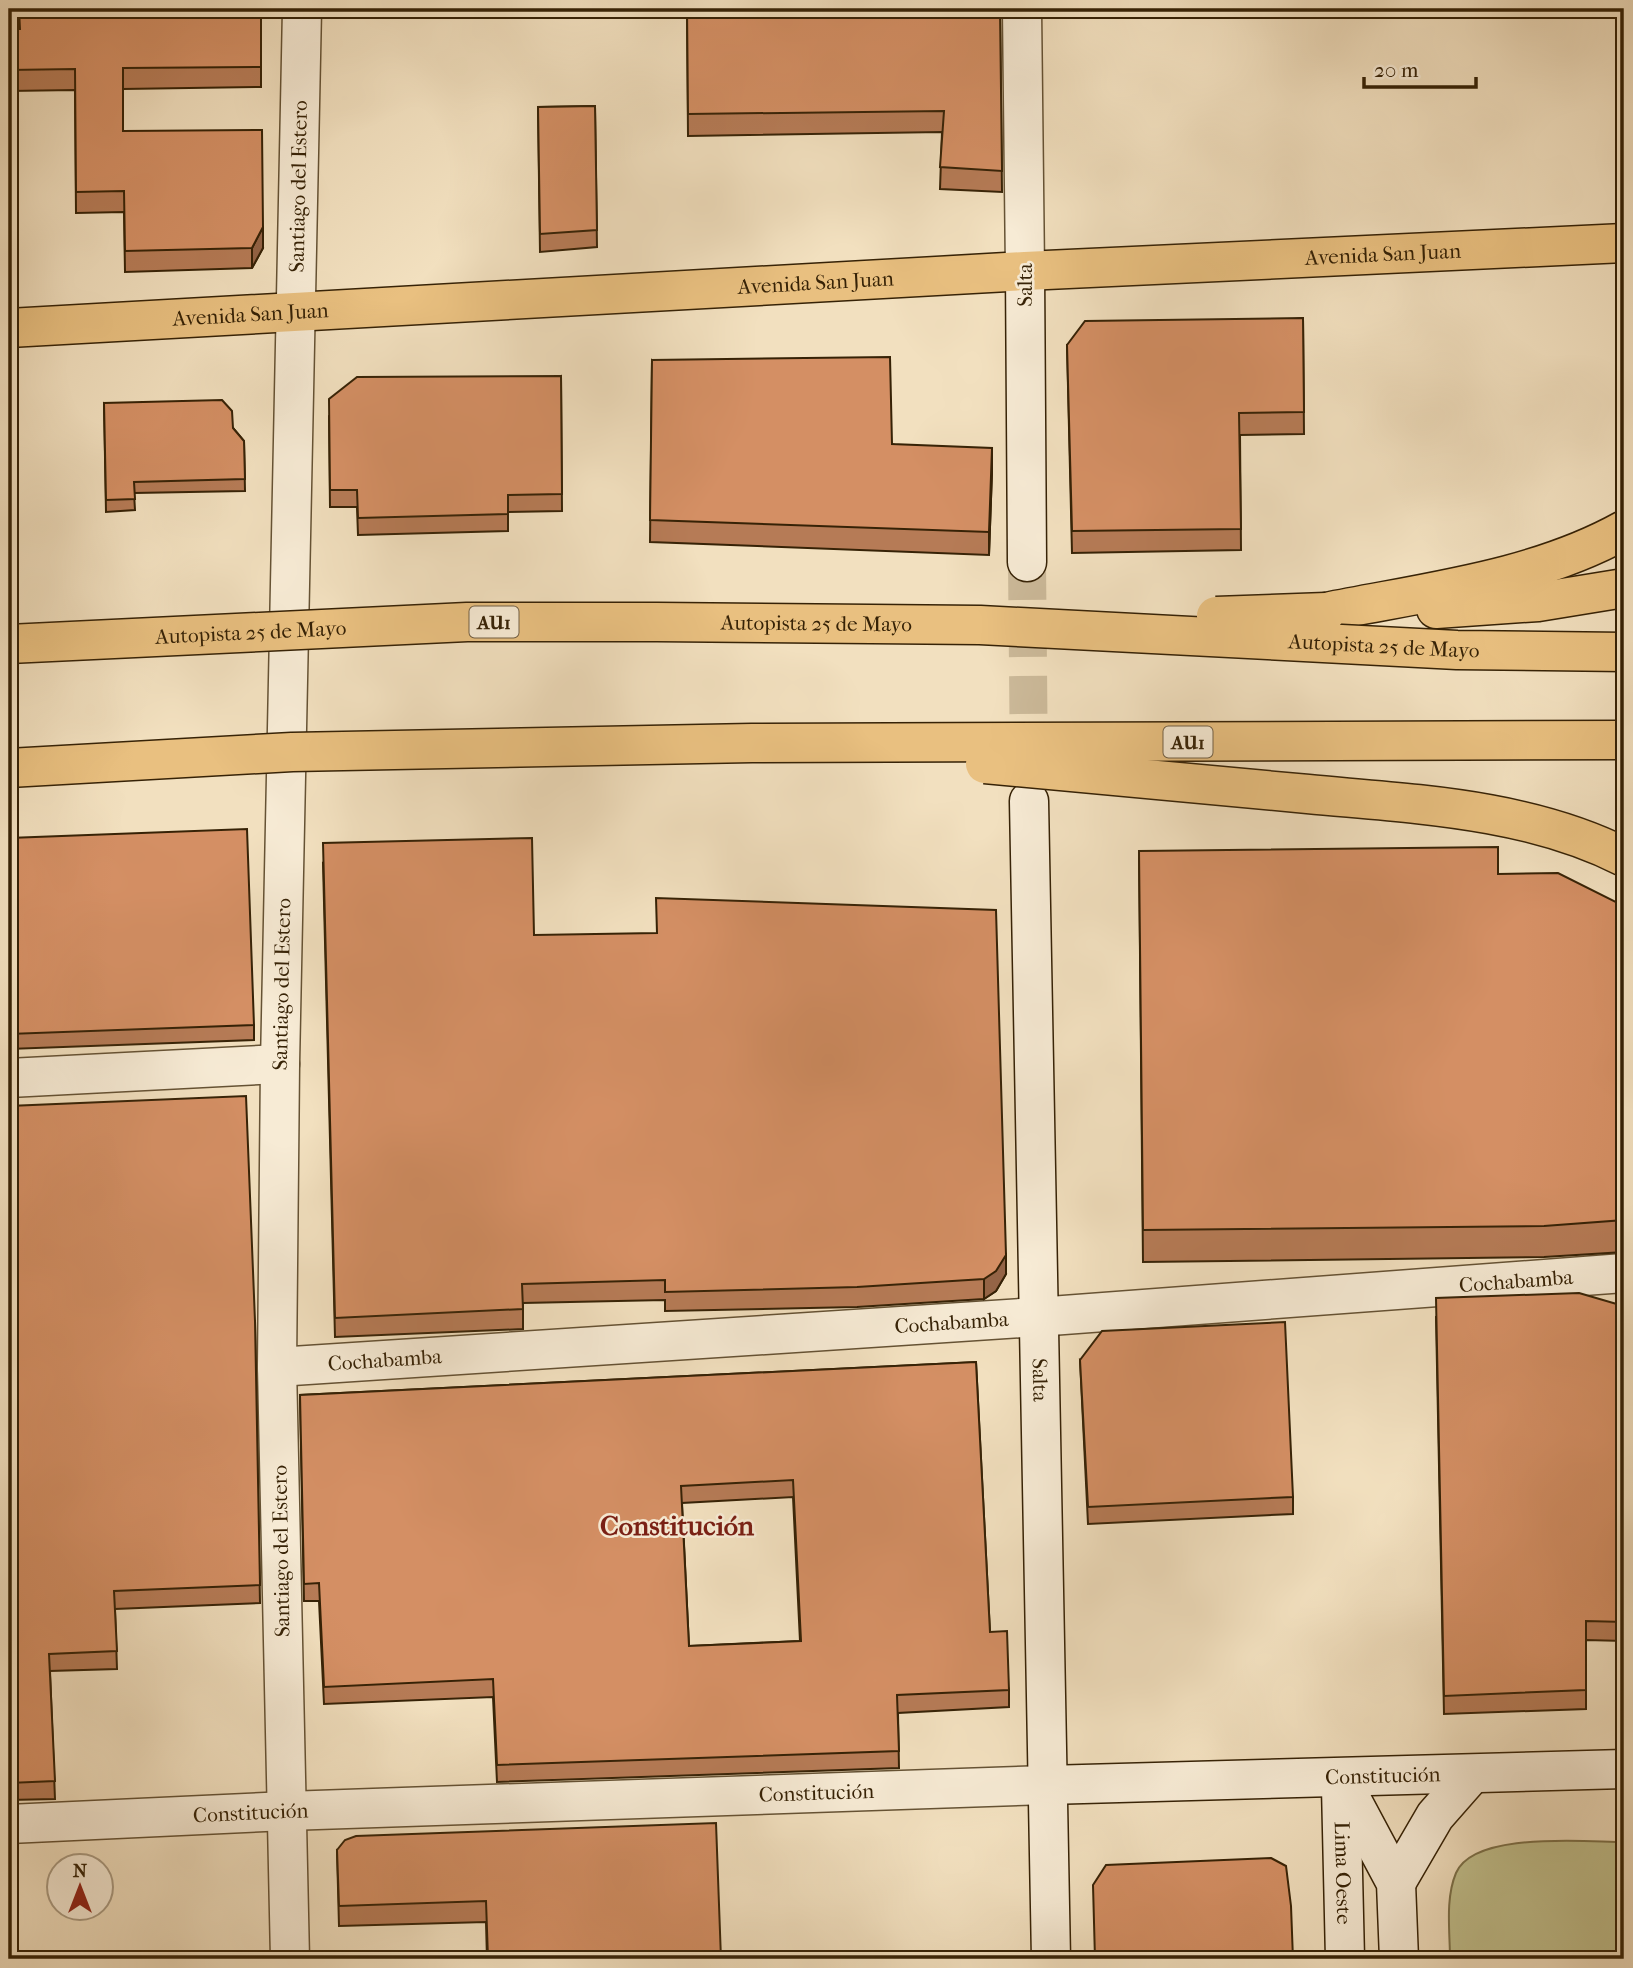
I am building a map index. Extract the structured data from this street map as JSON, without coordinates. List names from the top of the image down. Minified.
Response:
{"streets":{"main road":["Avenida San Juan","AU1","Autopista 25 de Mayo"],"street":["Santiago del Estero","Salta","Cochabamba","Constitución","Lima Oeste"]},"crossings":[["Santiago del Estero","Avenida San Juan"],["Santiago del Estero","Cochabamba"],["Santiago del Estero","Constitución"],["Avenida San Juan","Salta"],["Salta","Cochabamba"],["Salta","Constitución"],["Constitución","Lima Oeste"]],"districts":["Constitución"],"scale_bar":"20 m","north":"top"}
